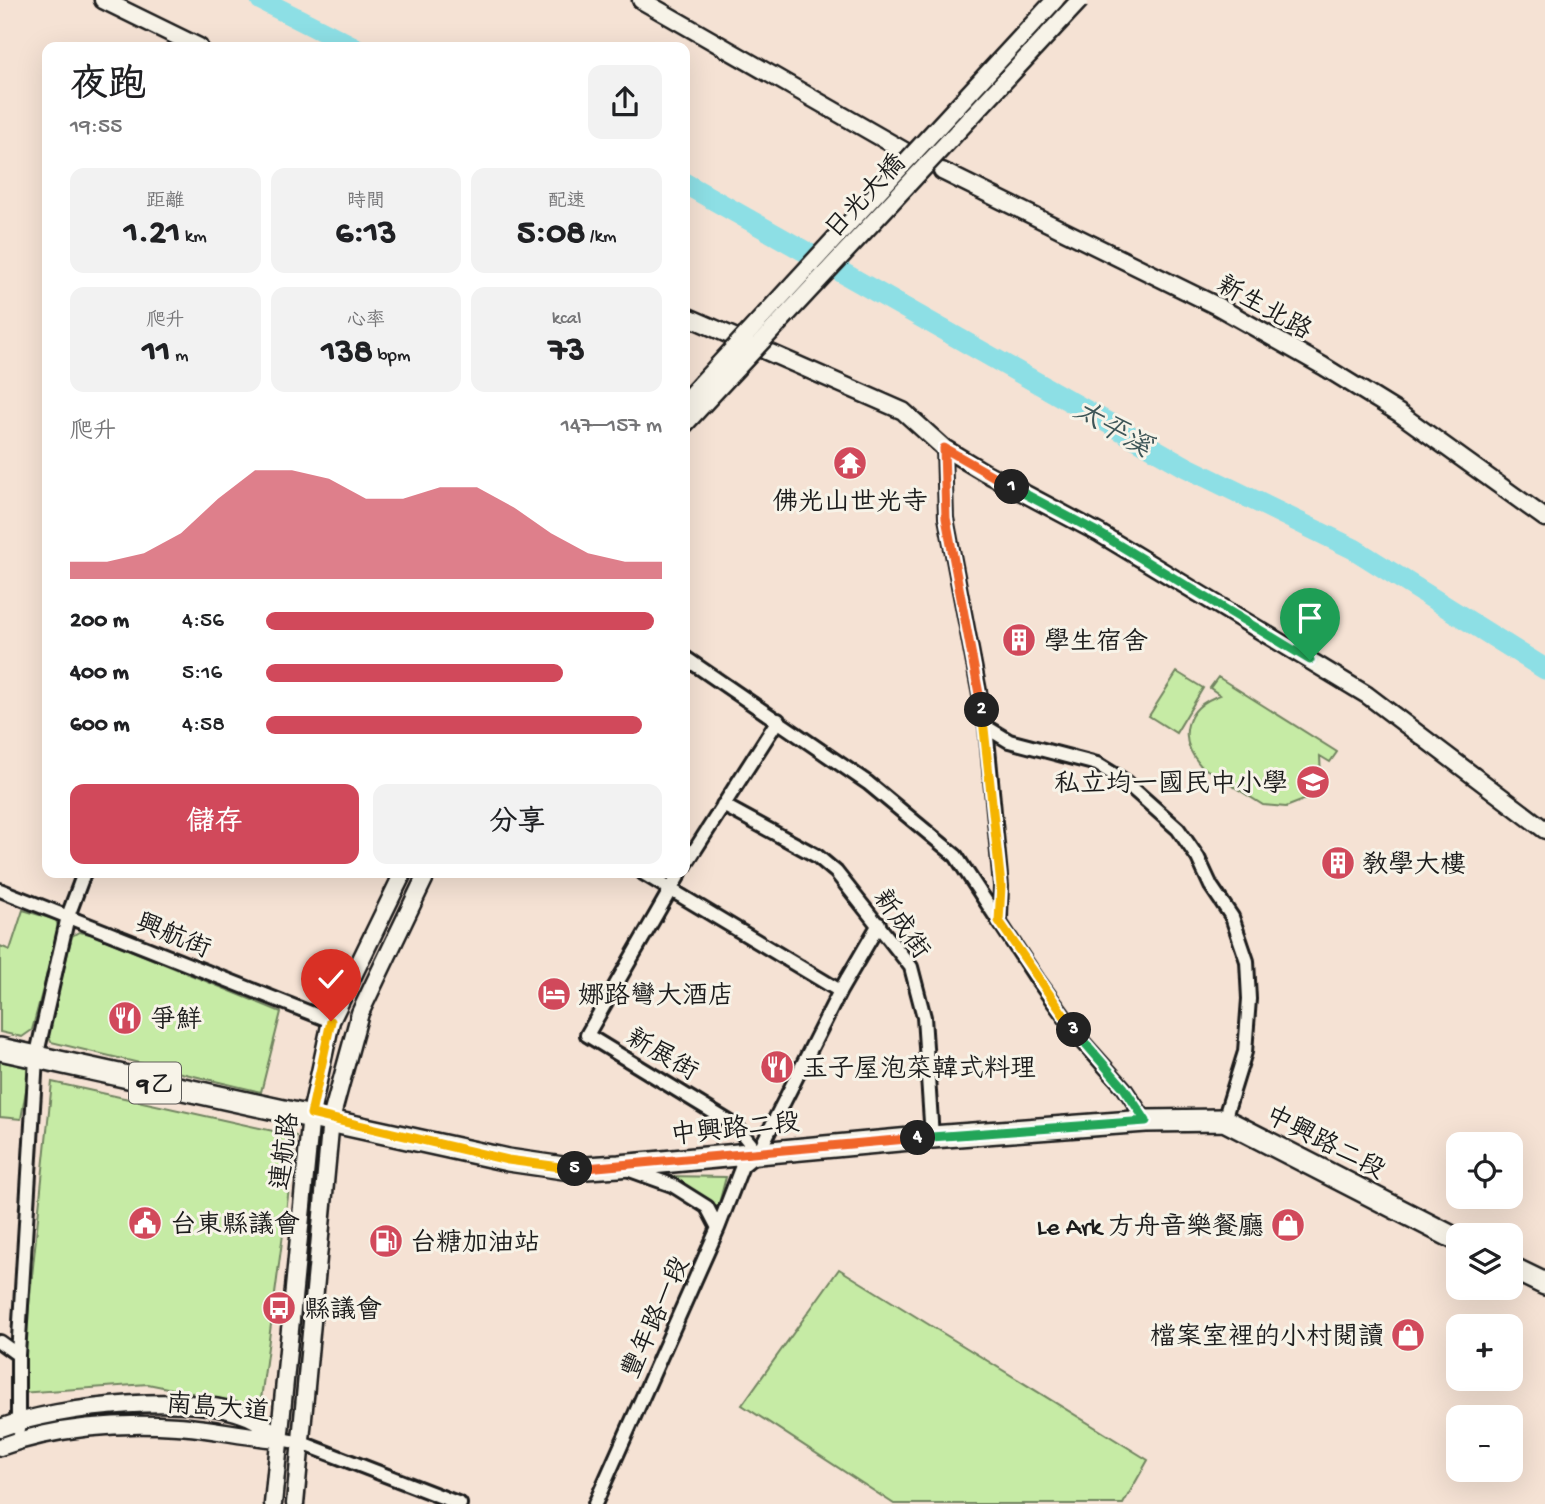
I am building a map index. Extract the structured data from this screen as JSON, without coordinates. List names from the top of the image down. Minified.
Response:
{"streets":{"main road":["9乙","中興路二段"],"street":["日光大橋","新生北路","新成街","興航街","新展街","連航路","豐年路一段","南島大道"]},"crossings":[["新成街","中興路二段"],["新成街","豐年路一段"],["興航街","連航路"],["新展街","中興路二段"],["新展街","豐年路一段"],["中興路二段","連航路"],["中興路二段","豐年路一段"],["連航路","南島大道"]],"water":["太平溪"],"places":{"temple":["佛光山世光寺"],"building":["學生宿舍","教學大樓"],"school or university":["私立均一國民中小學"],"hotel":["娜路彎大酒店"],"restaurant":["爭鮮","玉子屋泡菜韓式料理"],"public building":["台東縣議會"],"shop":["Le Ark 方舟音樂餐廳","檔案室裡的小村閱讀"],"fuel station":["台糖加油站"],"bus stop":["縣議會"]},"page":{"heading":["夜跑","19:55"],"stats":[["距離","1.21 km"],["時間","6:13"],["配速","5:08 /km"],["爬升","11 m"],["心率","138 bpm"],["kcal","73"]],"chart":["爬升","147–157 m"],"pins":["1","2","3","4","5"],"list":[{"name":"200 m","note":"4:56"},{"name":"400 m","note":"5:16"},{"name":"600 m","note":"4:58"}],"buttons":["儲存","分享"],"map_buttons":["+","−"]}}
